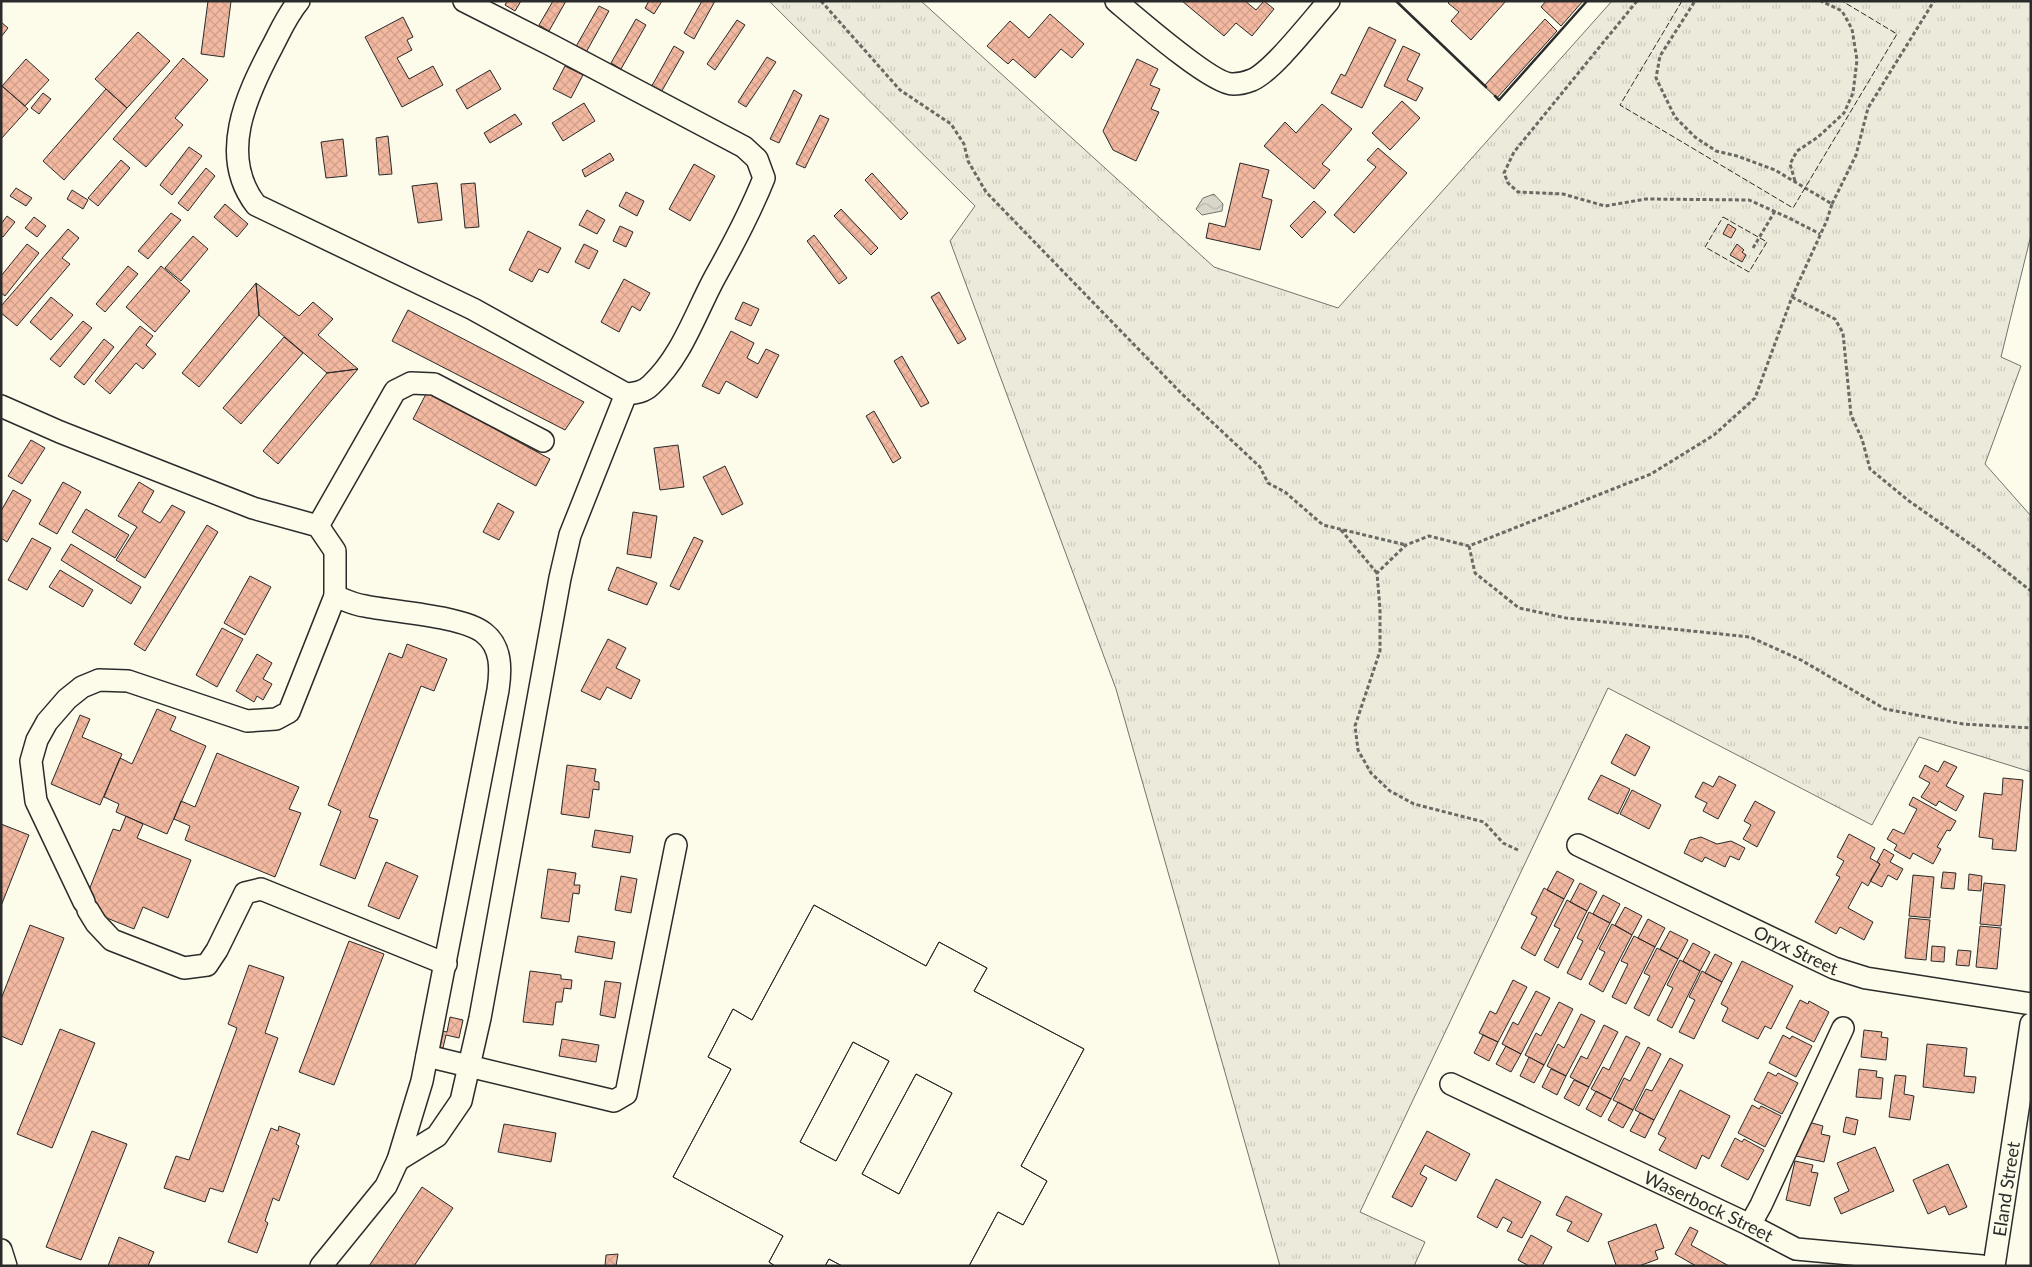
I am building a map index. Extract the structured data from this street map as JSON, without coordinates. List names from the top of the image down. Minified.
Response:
{"streets":{"street":["Oryx Street","Eland Street","Waserbock Street"]}}
